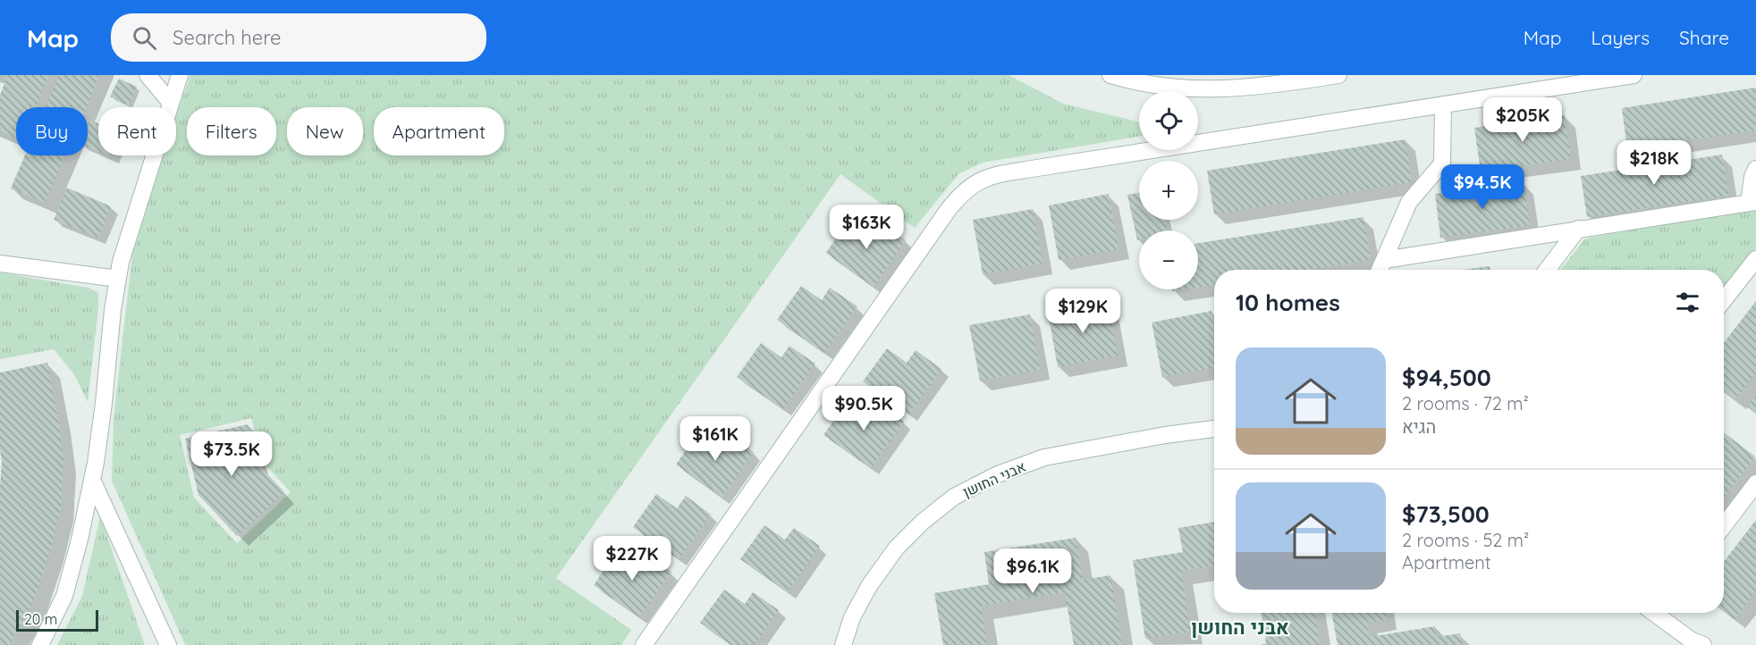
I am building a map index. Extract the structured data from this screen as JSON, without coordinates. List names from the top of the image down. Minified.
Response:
{"streets":{"street":["אבני החושן"]},"districts":["אבני החושן"],"scale_bar":"20 m","page":{"header":"Map","search":"Search here","nav":["Map","Layers","Share"],"map_buttons":["+","−"],"price":["$205K","$218K","$94.5K","$163K","$129K","$90.5K","$161K","$73.5K","$227K","$96.1K"],"chip":["Buy","Rent","Filters","New","Apartment"],"heading":"10 homes","list":[{"name":"$94,500","note":"2 rooms · 72 m² · הגיא"},{"name":"$73,500","note":"2 rooms · 52 m² · Apartment"}],"scale":"20 m"}}
